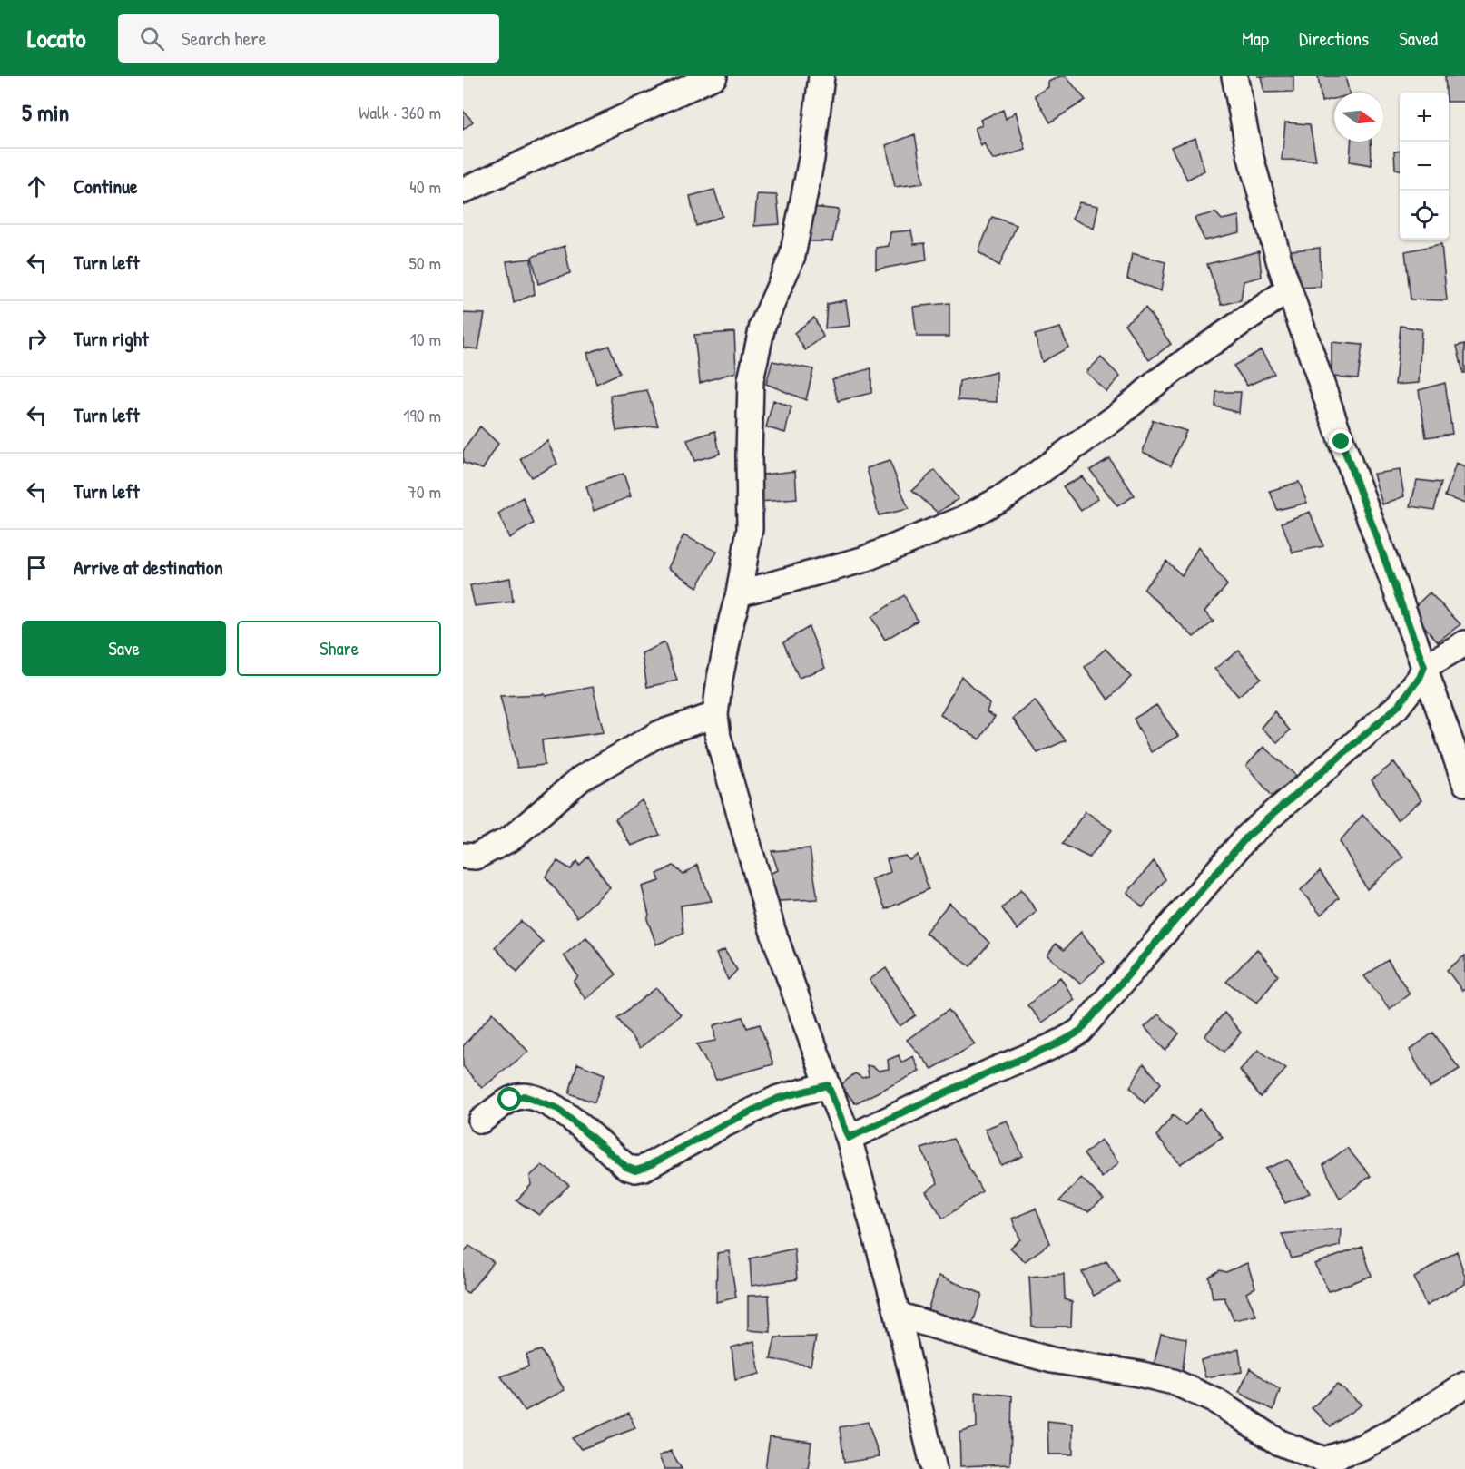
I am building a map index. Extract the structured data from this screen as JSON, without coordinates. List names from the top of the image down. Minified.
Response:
{"north":"right","page":{"header":"Locato","search":"Search here","nav":["Map","Directions","Saved"],"heading":["5 min","Walk · 360 m"],"map_buttons":["+","−"],"list":[["Continue","40 m"],["Turn left","50 m"],["Turn right","10 m"],["Turn left","190 m"],["Turn left","70 m"],"Arrive at destination"],"buttons":["Save","Share"]}}
